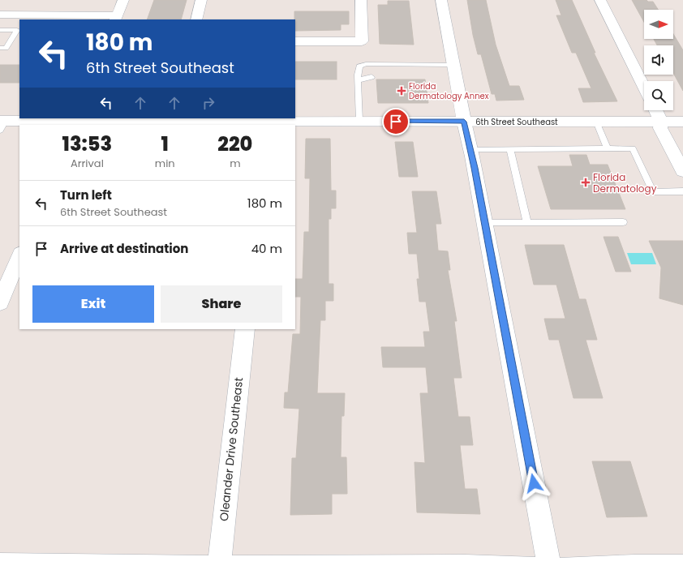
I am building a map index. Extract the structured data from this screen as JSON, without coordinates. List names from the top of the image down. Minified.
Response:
{"streets":{"street":["6th Street Southeast","Oleander Drive Southeast"]},"places":{"health":["Florida Dermatology Annex","Florida Dermatology"]},"north":"right","page":{"turn":["180 m","6th Street Southeast"],"eta":["13:53","Arrival","1","min","220","m"],"list":[{"name":"Turn left","note":"6th Street Southeast","value":"180 m"},{"name":"Arrive at destination","value":"40 m"}],"buttons":["Exit","Share"]}}
